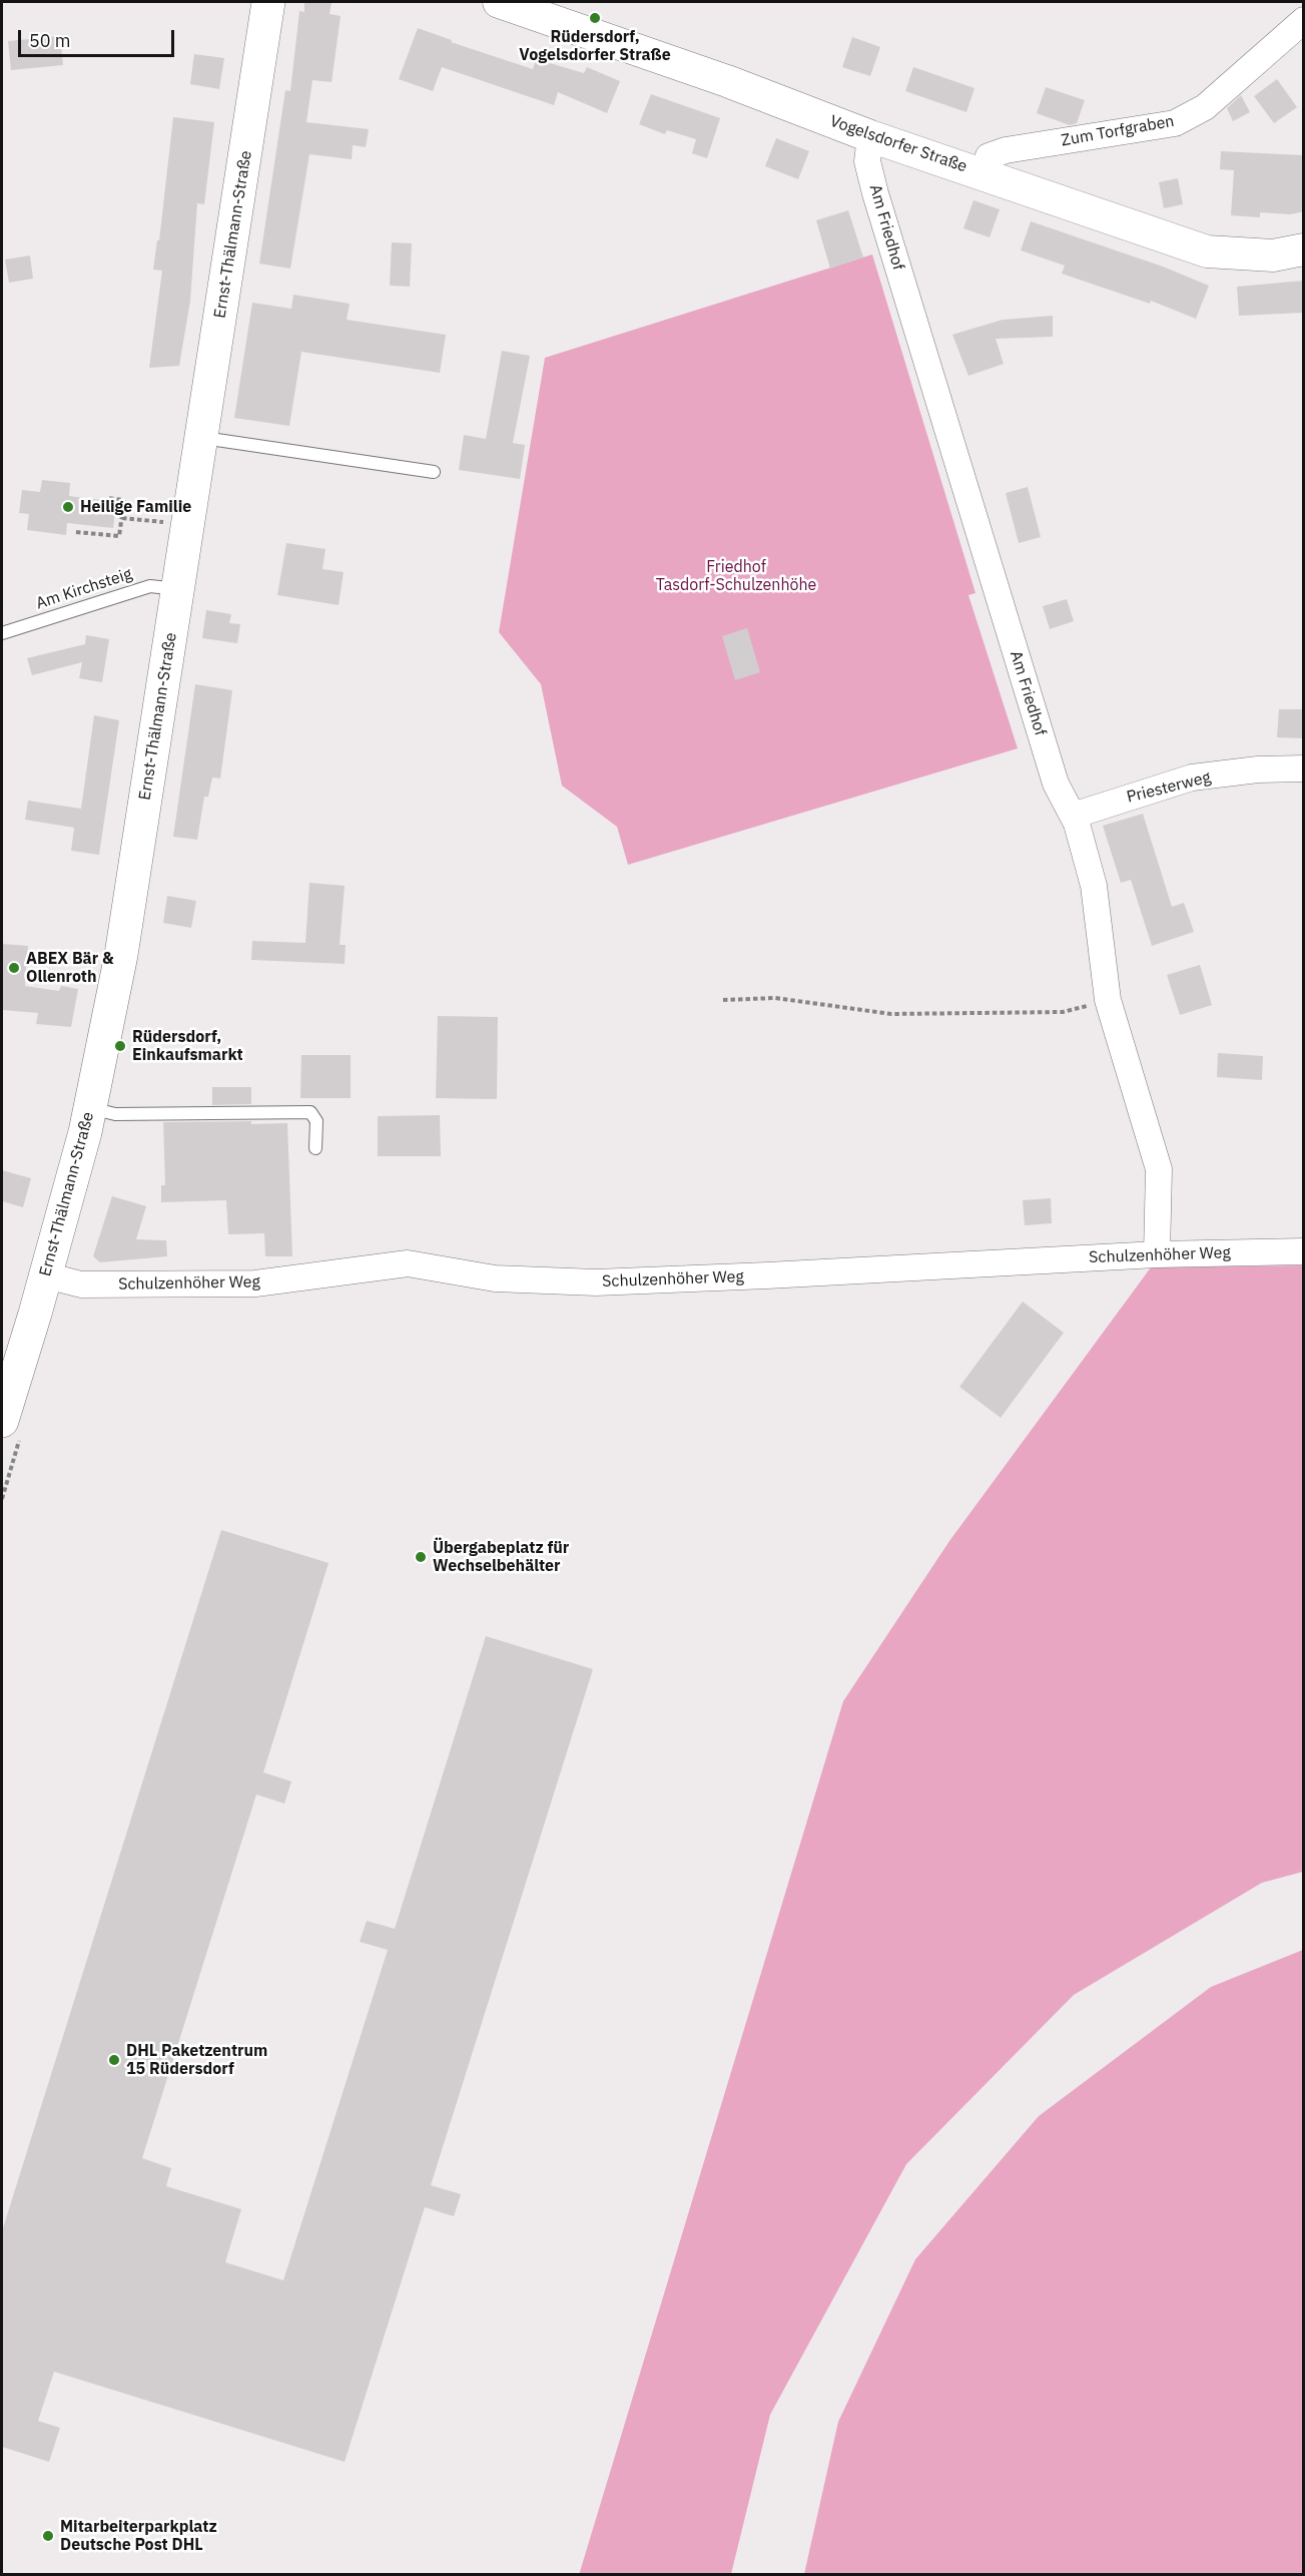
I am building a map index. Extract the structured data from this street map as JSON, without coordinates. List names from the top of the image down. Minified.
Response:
{"streets":{"main road":["Ernst-Thälmann-Straße"],"street":["Zum Torfgraben","Vogelsdorfer Straße","Am Friedhof","Priesterweg","Schulzenhöher Weg"],"lane":["Am Kirchsteig"]},"crossings":[["Zum Torfgraben","Vogelsdorfer Straße"],["Vogelsdorfer Straße","Am Friedhof"],["Am Friedhof","Priesterweg"],["Am Friedhof","Schulzenhöher Weg"],["Ernst-Thälmann-Straße","Am Kirchsteig"],["Ernst-Thälmann-Straße","Schulzenhöher Weg"]],"parks":["Friedhof Tasdorf-Schulzenhöhe"],"places":["Rüdersdorf, Vogelsdorfer Straße","Heilige Familie","ABEX Bär & Ollenroth","Rüdersdorf, Einkaufsmarkt","Übergabeplatz für Wechselbehälter","DHL Paketzentrum 15 Rüdersdorf","Mitarbeiterparkplatz Deutsche Post DHL"],"scale_bar":"50 m"}
